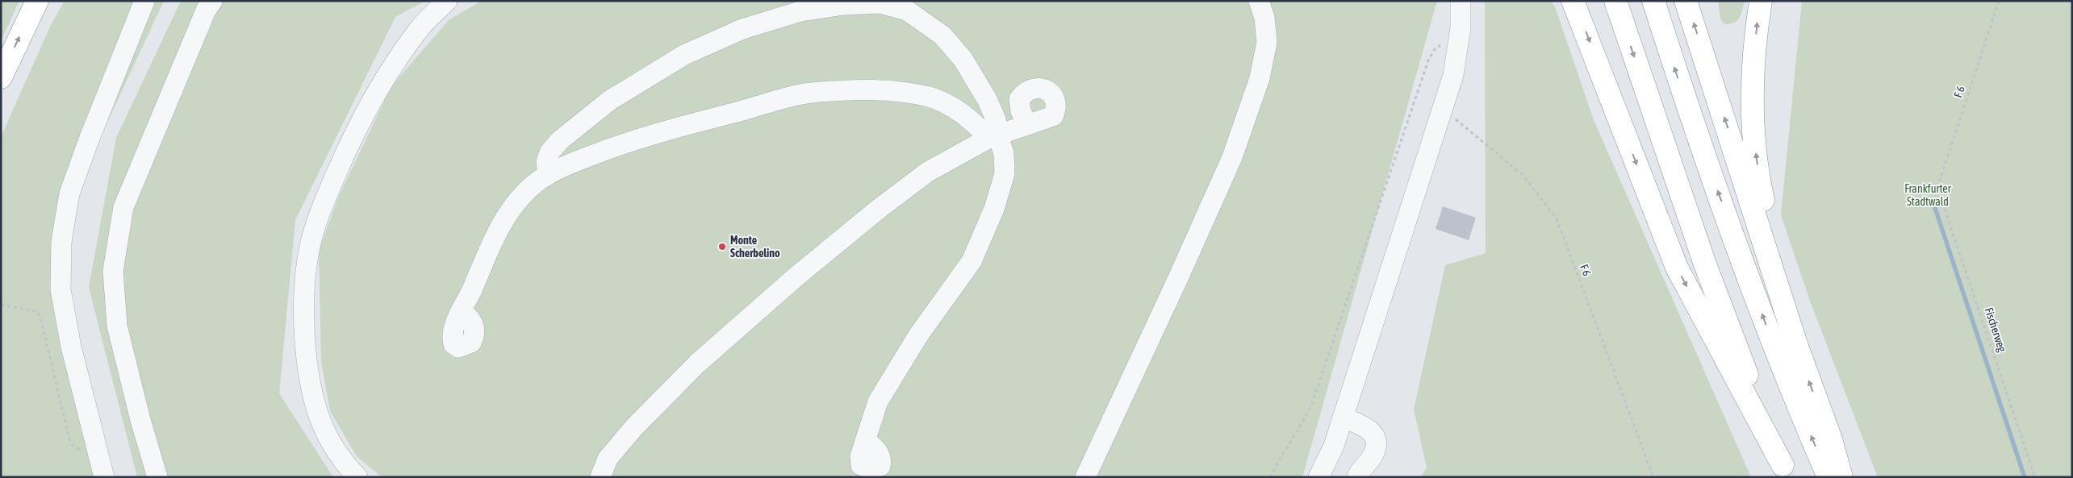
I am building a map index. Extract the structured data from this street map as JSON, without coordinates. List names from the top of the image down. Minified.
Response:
{"streets":{"path":["F 6","Fischerweg"]},"crossings":[["F 6","Fischerweg"]],"parks":["Frankfurter Stadtwald"],"places":["Monte Scherbelino"]}
